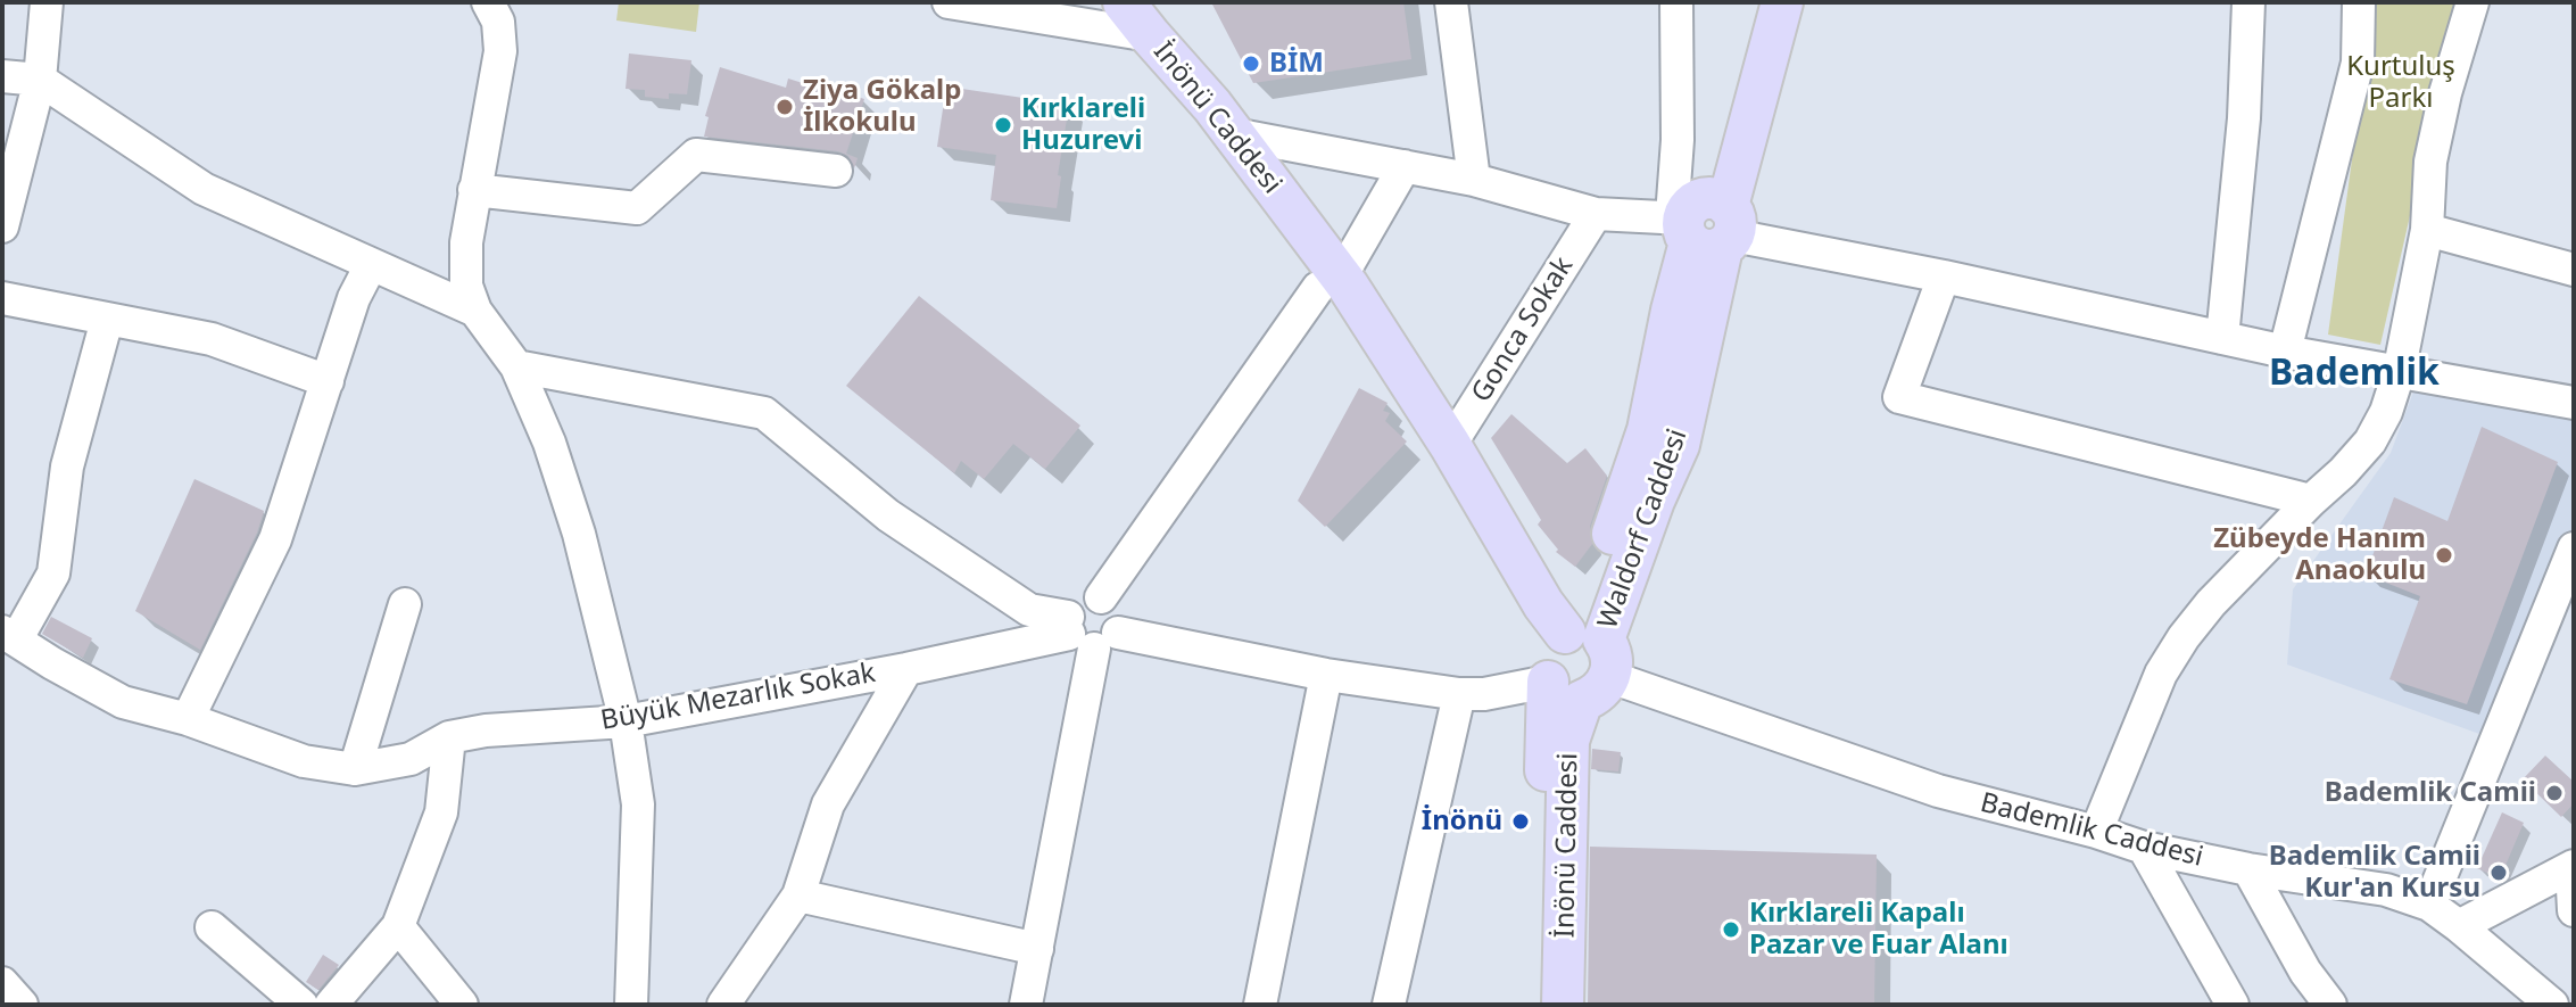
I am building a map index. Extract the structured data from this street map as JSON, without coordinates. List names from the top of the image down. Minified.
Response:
{"streets":{"main road":["İnönü Caddesi","Waldorf Caddesi"],"street":["Gonca Sokak","Büyük Mezarlık Sokak","Bademlik Caddesi"]},"crossings":[["İnönü Caddesi","Gonca Sokak"],["İnönü Caddesi","Waldorf Caddesi"],["İnönü Caddesi","Bademlik Caddesi"],["Waldorf Caddesi","Bademlik Caddesi"]],"districts":["Bademlik"],"parks":["Kurtuluş Parkı"],"places":["BİM","Ziya Gökalp İlkokulu","Kırklareli Huzurevi","Zübeyde Hanım Anaokulu","Bademlik Camii","İnönü","Bademlik Camii Kur'an Kursu","Kırklareli Kapalı Pazar ve Fuar Alanı"]}
